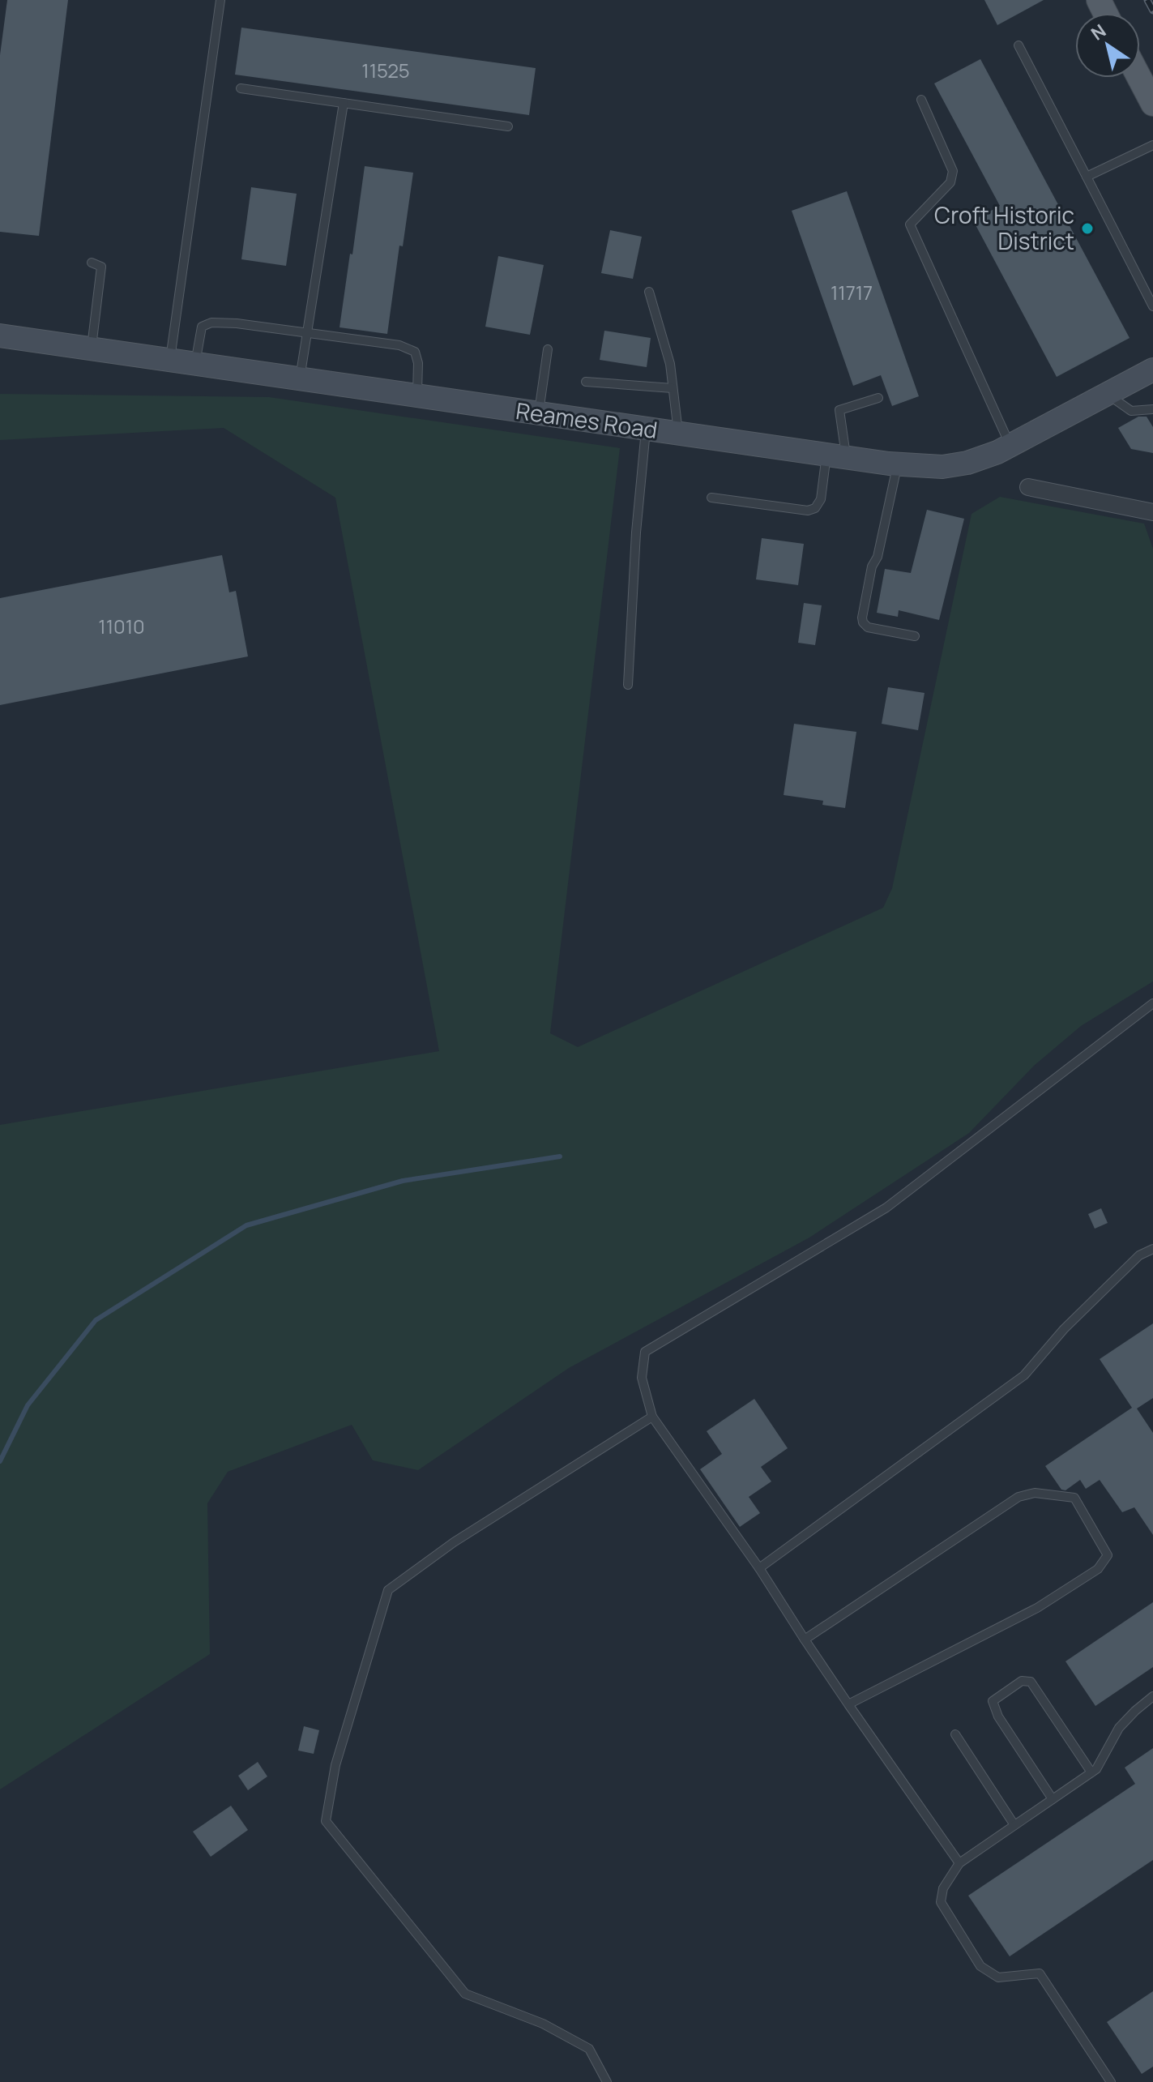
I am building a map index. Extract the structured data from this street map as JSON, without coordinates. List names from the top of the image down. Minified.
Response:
{"streets":{"main road":["Reames Road"]},"places":["Croft Historic District"],"house_numbers":["11525","11717","11010"],"north":"top left"}
